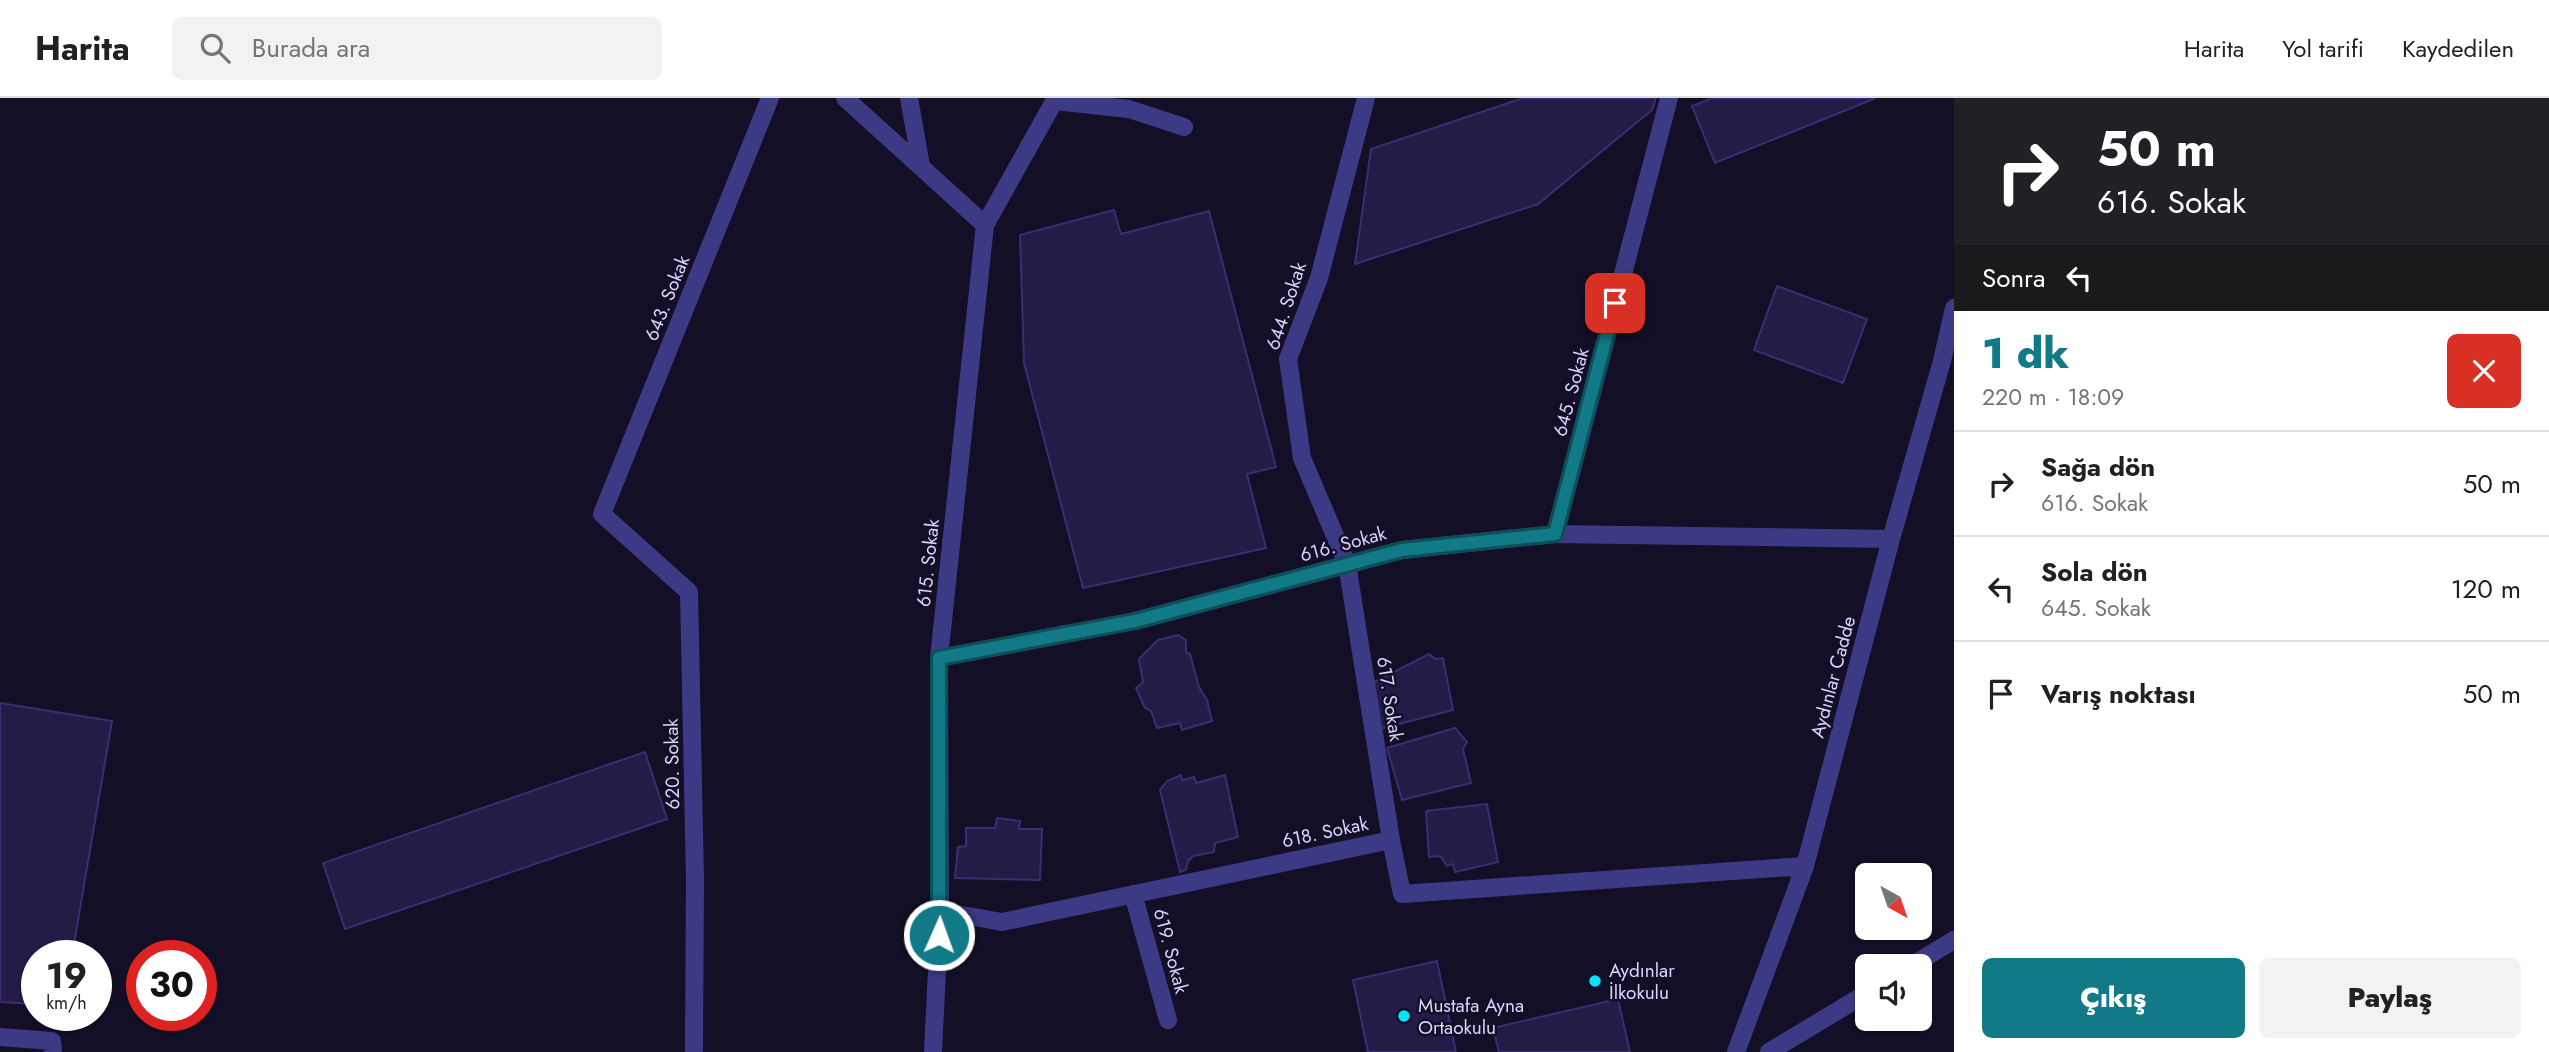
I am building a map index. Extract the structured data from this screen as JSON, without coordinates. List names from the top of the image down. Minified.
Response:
{"streets":{"street":["643. Sokak","644. Sokak","645. Sokak","616. Sokak","615. Sokak","Aydınlar Cadde","617. Sokak","620. Sokak","618. Sokak","619. Sokak"]},"crossings":[["643. Sokak","620. Sokak"],["644. Sokak","616. Sokak"],["644. Sokak","617. Sokak"],["645. Sokak","616. Sokak"],["616. Sokak","615. Sokak"],["616. Sokak","Aydınlar Cadde"],["616. Sokak","617. Sokak"],["615. Sokak","618. Sokak"],["Aydınlar Cadde","618. Sokak"],["617. Sokak","618. Sokak"],["618. Sokak","619. Sokak"]],"places":["Aydınlar İlkokulu","Mustafa Ayna Ortaokulu"],"north":"bottom right","page":{"header":"Harita","search":"Burada ara","nav":["Harita","Yol tarifi","Kaydedilen"],"turn":["50 m","616. Sokak"],"then":"Sonra","heading":["1 dk","220 m · 18:09"],"list":[{"name":"Sağa dön","note":"616. Sokak","value":"50 m"},{"name":"Sola dön","note":"645. Sokak","value":"120 m"},{"name":"Varış noktası","value":"50 m"}],"speed":"19 km/h","limit":"30","buttons":["Çıkış","Paylaş"]}}
